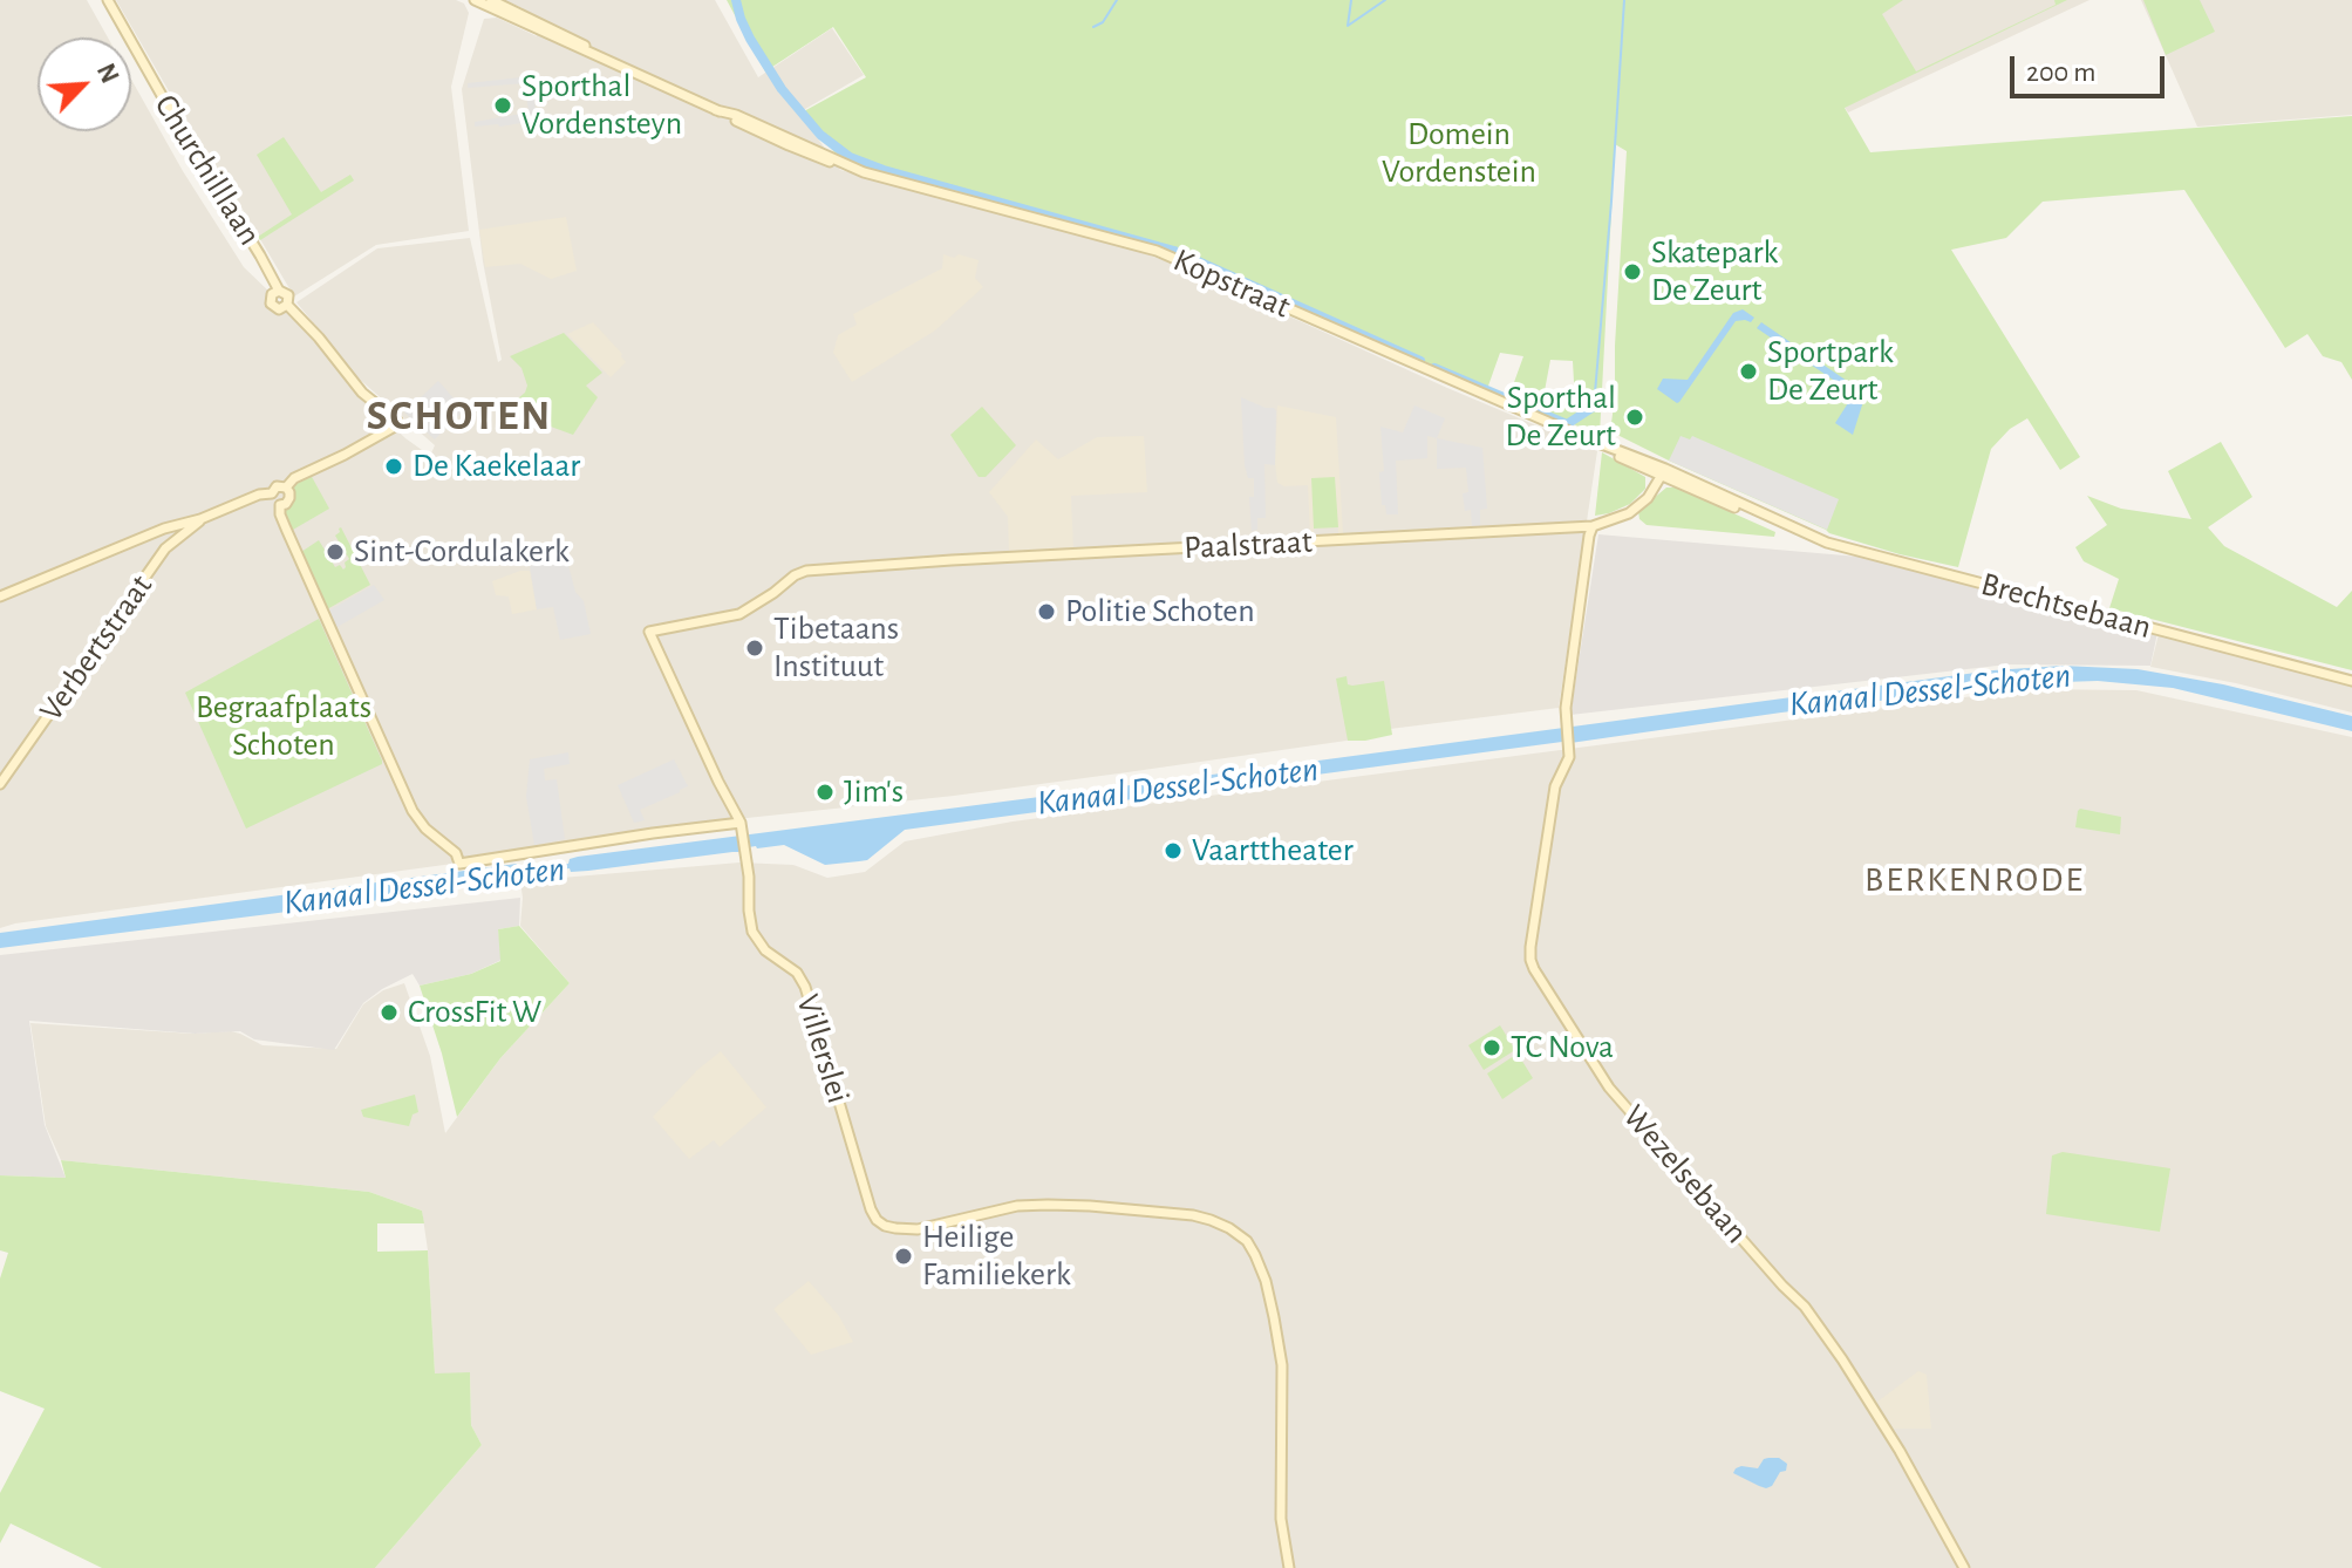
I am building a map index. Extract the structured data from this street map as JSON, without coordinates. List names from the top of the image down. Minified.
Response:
{"streets":{"street":["Churchilllaan","Kopstraat","Paalstraat","Brechtsebaan","Verbertstraat","Villerslei","Wezelsebaan"]},"crossings":[["Churchilllaan","Verbertstraat"],["Kopstraat","Paalstraat"],["Kopstraat","Brechtsebaan"],["Paalstraat","Brechtsebaan"],["Paalstraat","Villerslei"],["Paalstraat","Wezelsebaan"]],"districts":["SCHOTEN","BERKENRODE"],"water":["Kanaal Dessel-Schoten"],"parks":["Domein Vordenstein","Begraafplaats Schoten"],"places":["Sporthal Vordensteyn","Skatepark De Zeurt","Sportpark De Zeurt","Sporthal De Zeurt","De Kaekelaar","Sint-Cordulakerk","Politie Schoten","Tibetaans Instituut","Jim's","Vaarttheater","CrossFit W","TC Nova","Heilige Familiekerk"],"scale_bar":"200 m","north":"top right"}
